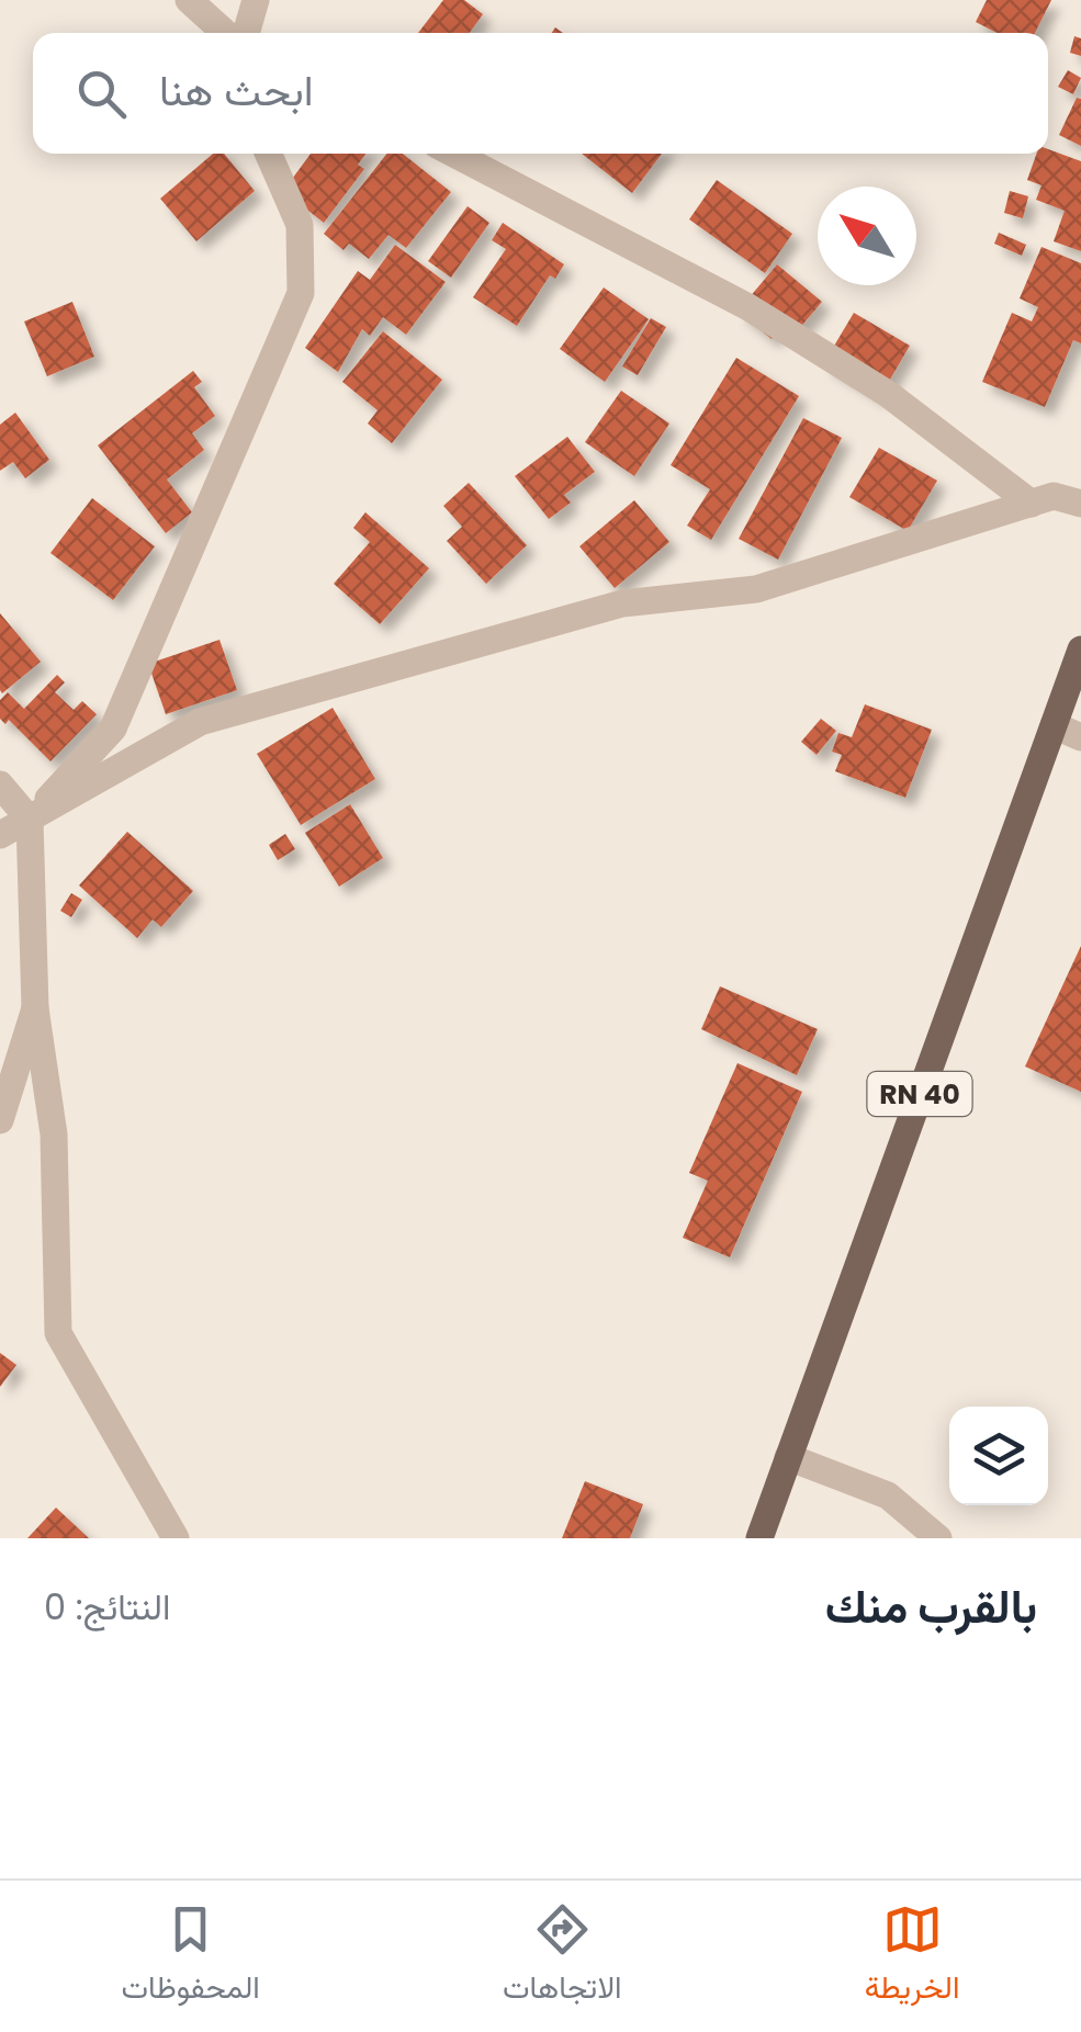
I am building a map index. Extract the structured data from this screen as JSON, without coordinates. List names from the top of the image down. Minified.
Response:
{"streets":{"main road":["RN 40"]},"north":"top left","page":{"search":"ابحث هنا","heading":["بالقرب منك","النتائج: 0"],"nav":["الخريطة","الاتجاهات","المحفوظات"]}}
